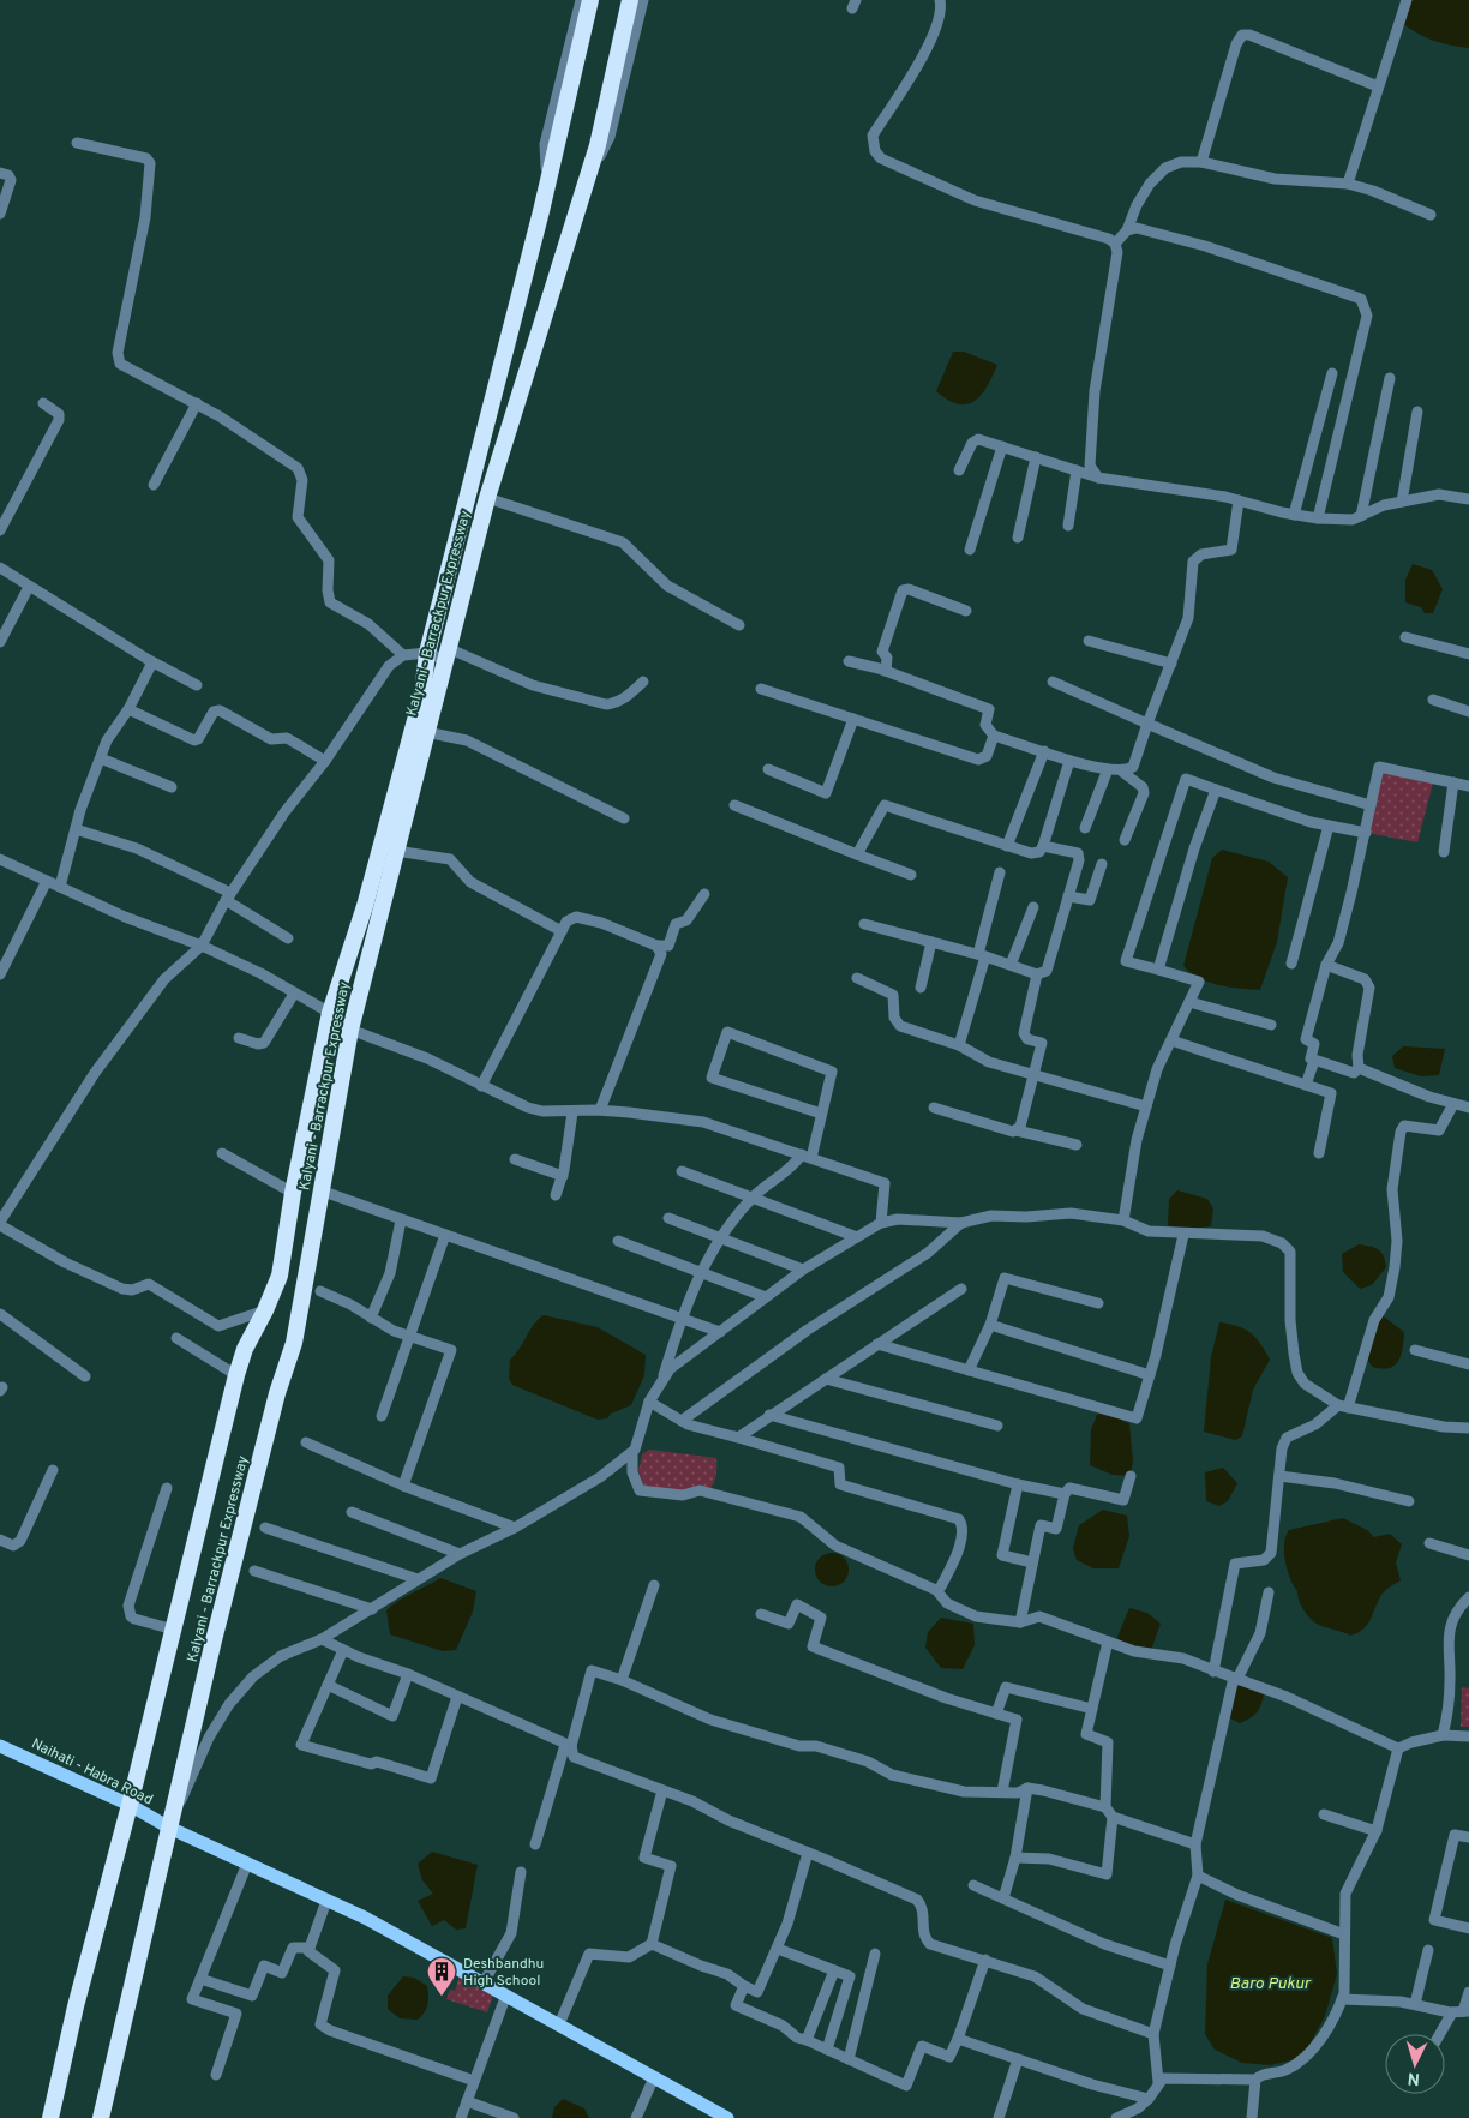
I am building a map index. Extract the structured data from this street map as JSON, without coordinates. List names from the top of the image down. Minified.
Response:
{"streets":{"highway":["Kalyani - Barrackpur Expressway"],"main road":["Naihati - Habra Road"]},"crossings":[["Kalyani - Barrackpur Expressway","Naihati - Habra Road"]],"water":["Baro Pukur"],"places":{"building":["Deshbandhu High School"]},"north":"bottom"}
